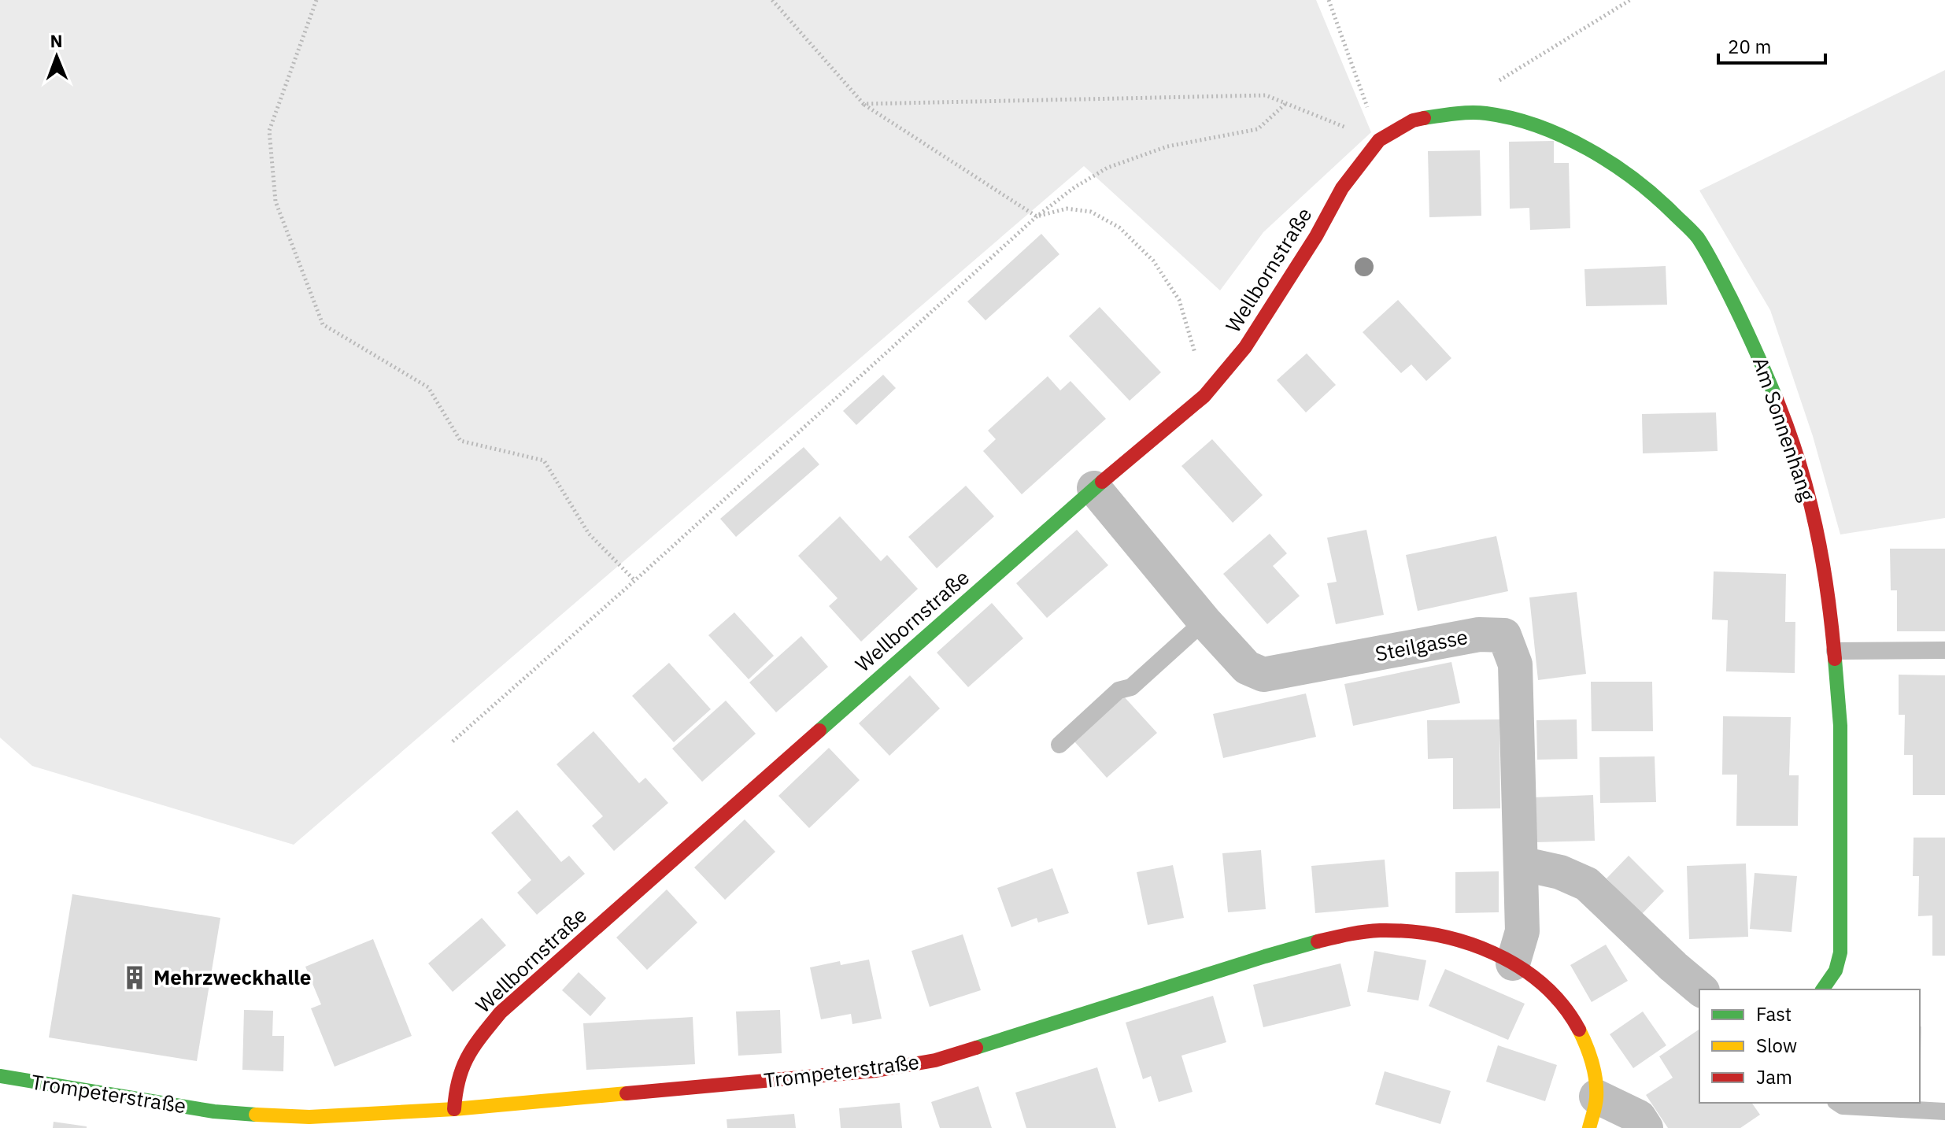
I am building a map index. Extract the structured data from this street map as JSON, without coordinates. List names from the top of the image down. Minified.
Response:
{"streets":{"street":["Wellbornstraße","Am Sonnenhang","Steilgasse","Trompeterstraße"]},"crossings":[["Wellbornstraße","Am Sonnenhang"],["Wellbornstraße","Steilgasse"],["Wellbornstraße","Trompeterstraße"],["Steilgasse","Trompeterstraße"]],"places":{"building":["Mehrzweckhalle"]},"legend":["Fast","Slow","Jam"],"scale_bar":"20 m","north":"top"}
